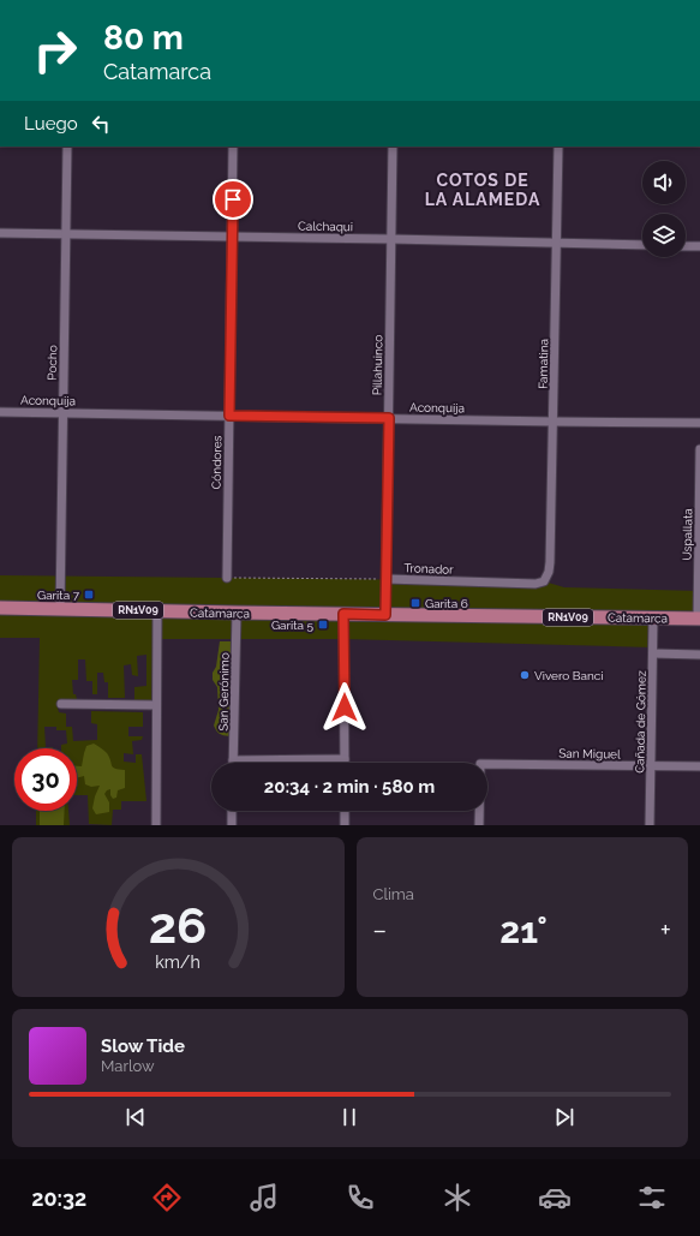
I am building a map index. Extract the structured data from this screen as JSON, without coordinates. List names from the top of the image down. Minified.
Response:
{"streets":{"main road":["RN1V09","Catamarca"],"street":["Calchaqui","Pocho","Famatina","Pillahuinco","Aconquija","Cóndores","Uspallata","Tronador","San Gerónimo","Cañada de Gómez","San Miguel"]},"crossings":[["Calchaqui","Pocho"],["Calchaqui","Famatina"],["Calchaqui","Pillahuinco"],["Calchaqui","Cóndores"],["Pocho","Aconquija"],["Pocho","Catamarca"],["Famatina","Aconquija"],["Famatina","Tronador"],["Pillahuinco","Aconquija"],["Pillahuinco","Tronador"],["Pillahuinco","Catamarca"],["Aconquija","Cóndores"],["Cóndores","Tronador"],["Uspallata","Catamarca"],["Catamarca","San Gerónimo"],["Catamarca","Cañada de Gómez"],["Cañada de Gómez","San Miguel"]],"districts":["COTOS DE LA ALAMEDA"],"places":{"transit":["Garita 7","Garita 6","Garita 5"],"other":["Vivero Banci"]},"page":{"turn":["80 m","Catamarca"],"then":"Luego","limit":"30","trip":"20:34 · 2 min · 580 m","tile":"Clima","heat":["−","21°","+"],"song":["Slow Tide","Marlow"],"tabs":"20:32","gauge":["26","km/h"]}}
